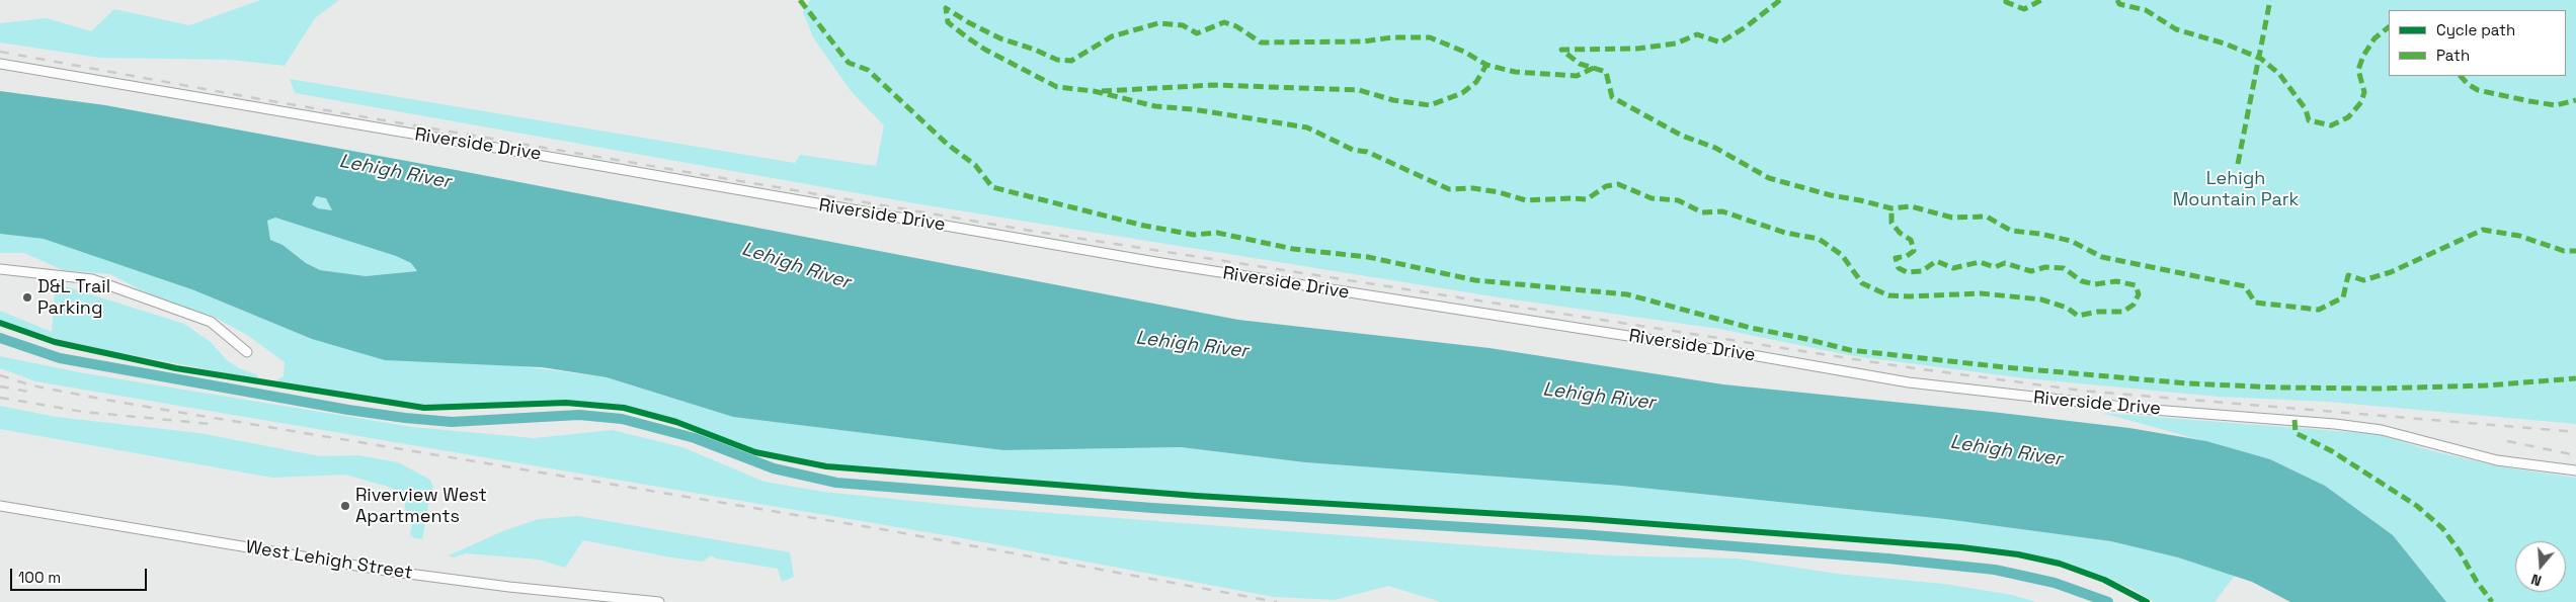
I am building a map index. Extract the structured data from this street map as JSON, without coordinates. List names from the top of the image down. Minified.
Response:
{"streets":{"street":["Riverside Drive","West Lehigh Street"]},"water":["Lehigh River"],"parks":["Lehigh Mountain Park"],"places":["D&L Trail Parking","Riverview West Apartments"],"legend":["Cycle path","Path"],"scale_bar":"100 m","north":"bottom"}
